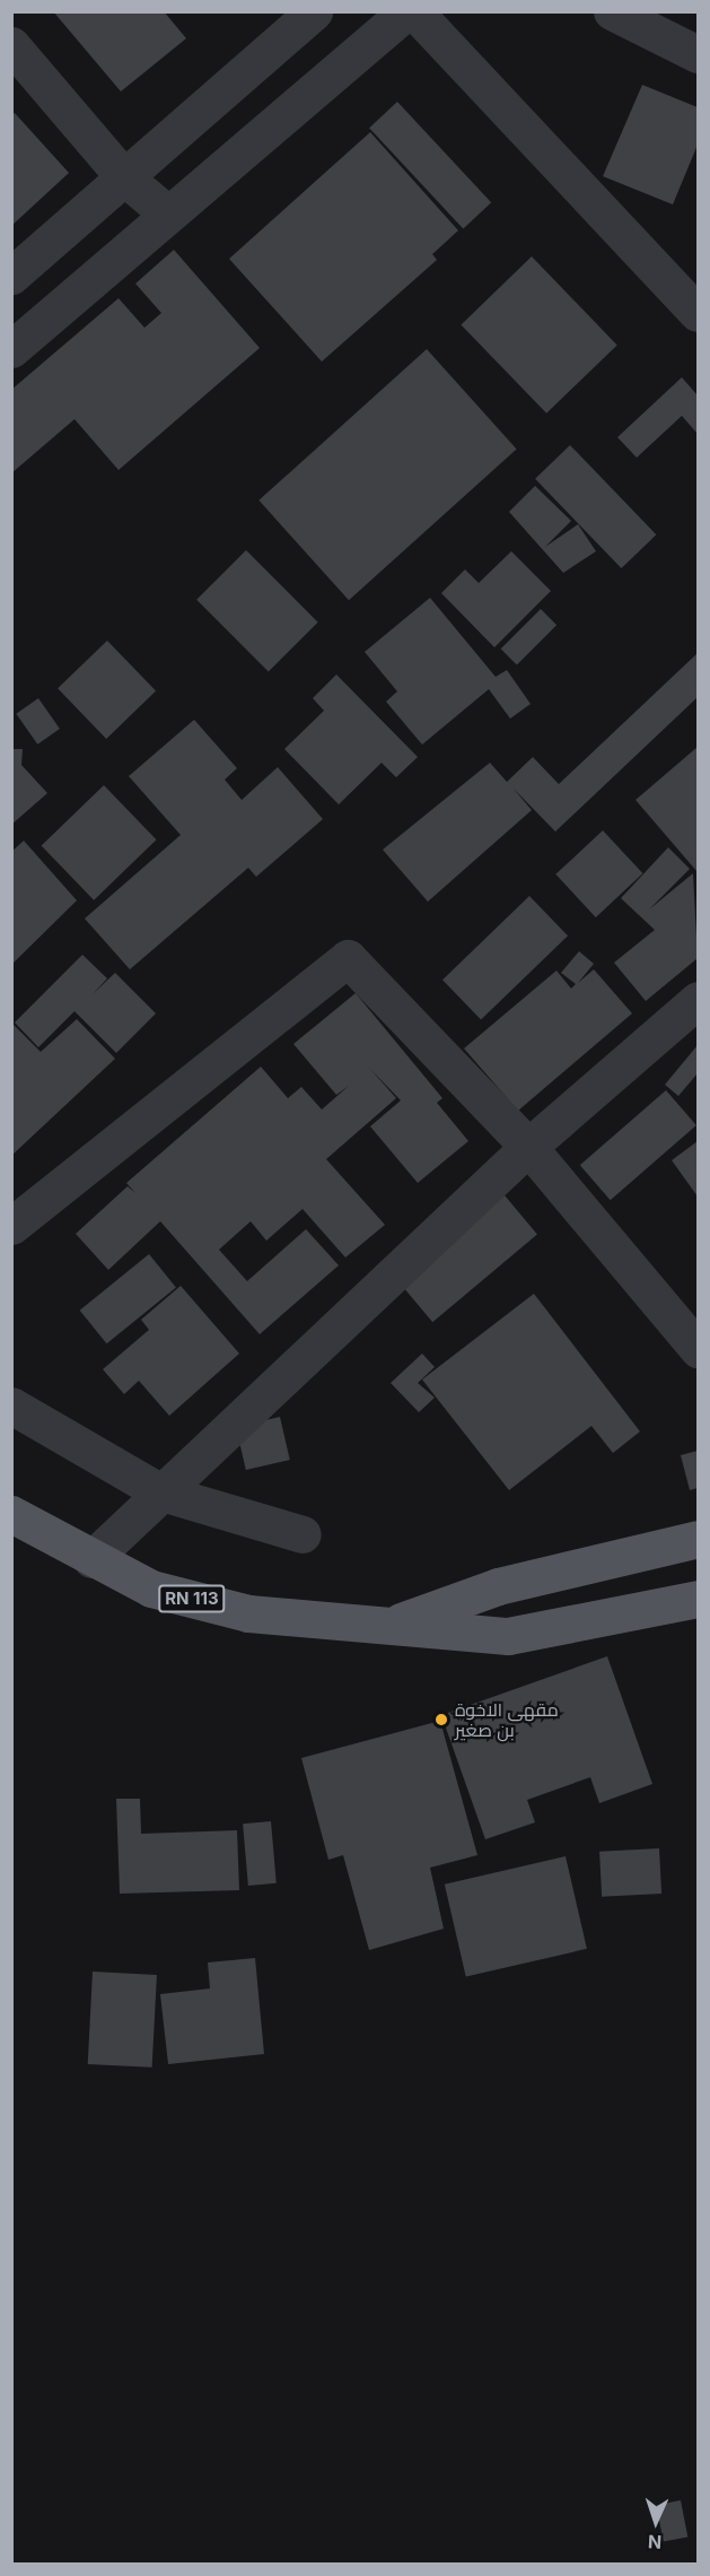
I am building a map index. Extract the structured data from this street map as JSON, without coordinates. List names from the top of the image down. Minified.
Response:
{"streets":{"main road":["RN 113"]},"places":["مقهی الاخوة بن صغير"],"north":"bottom"}
